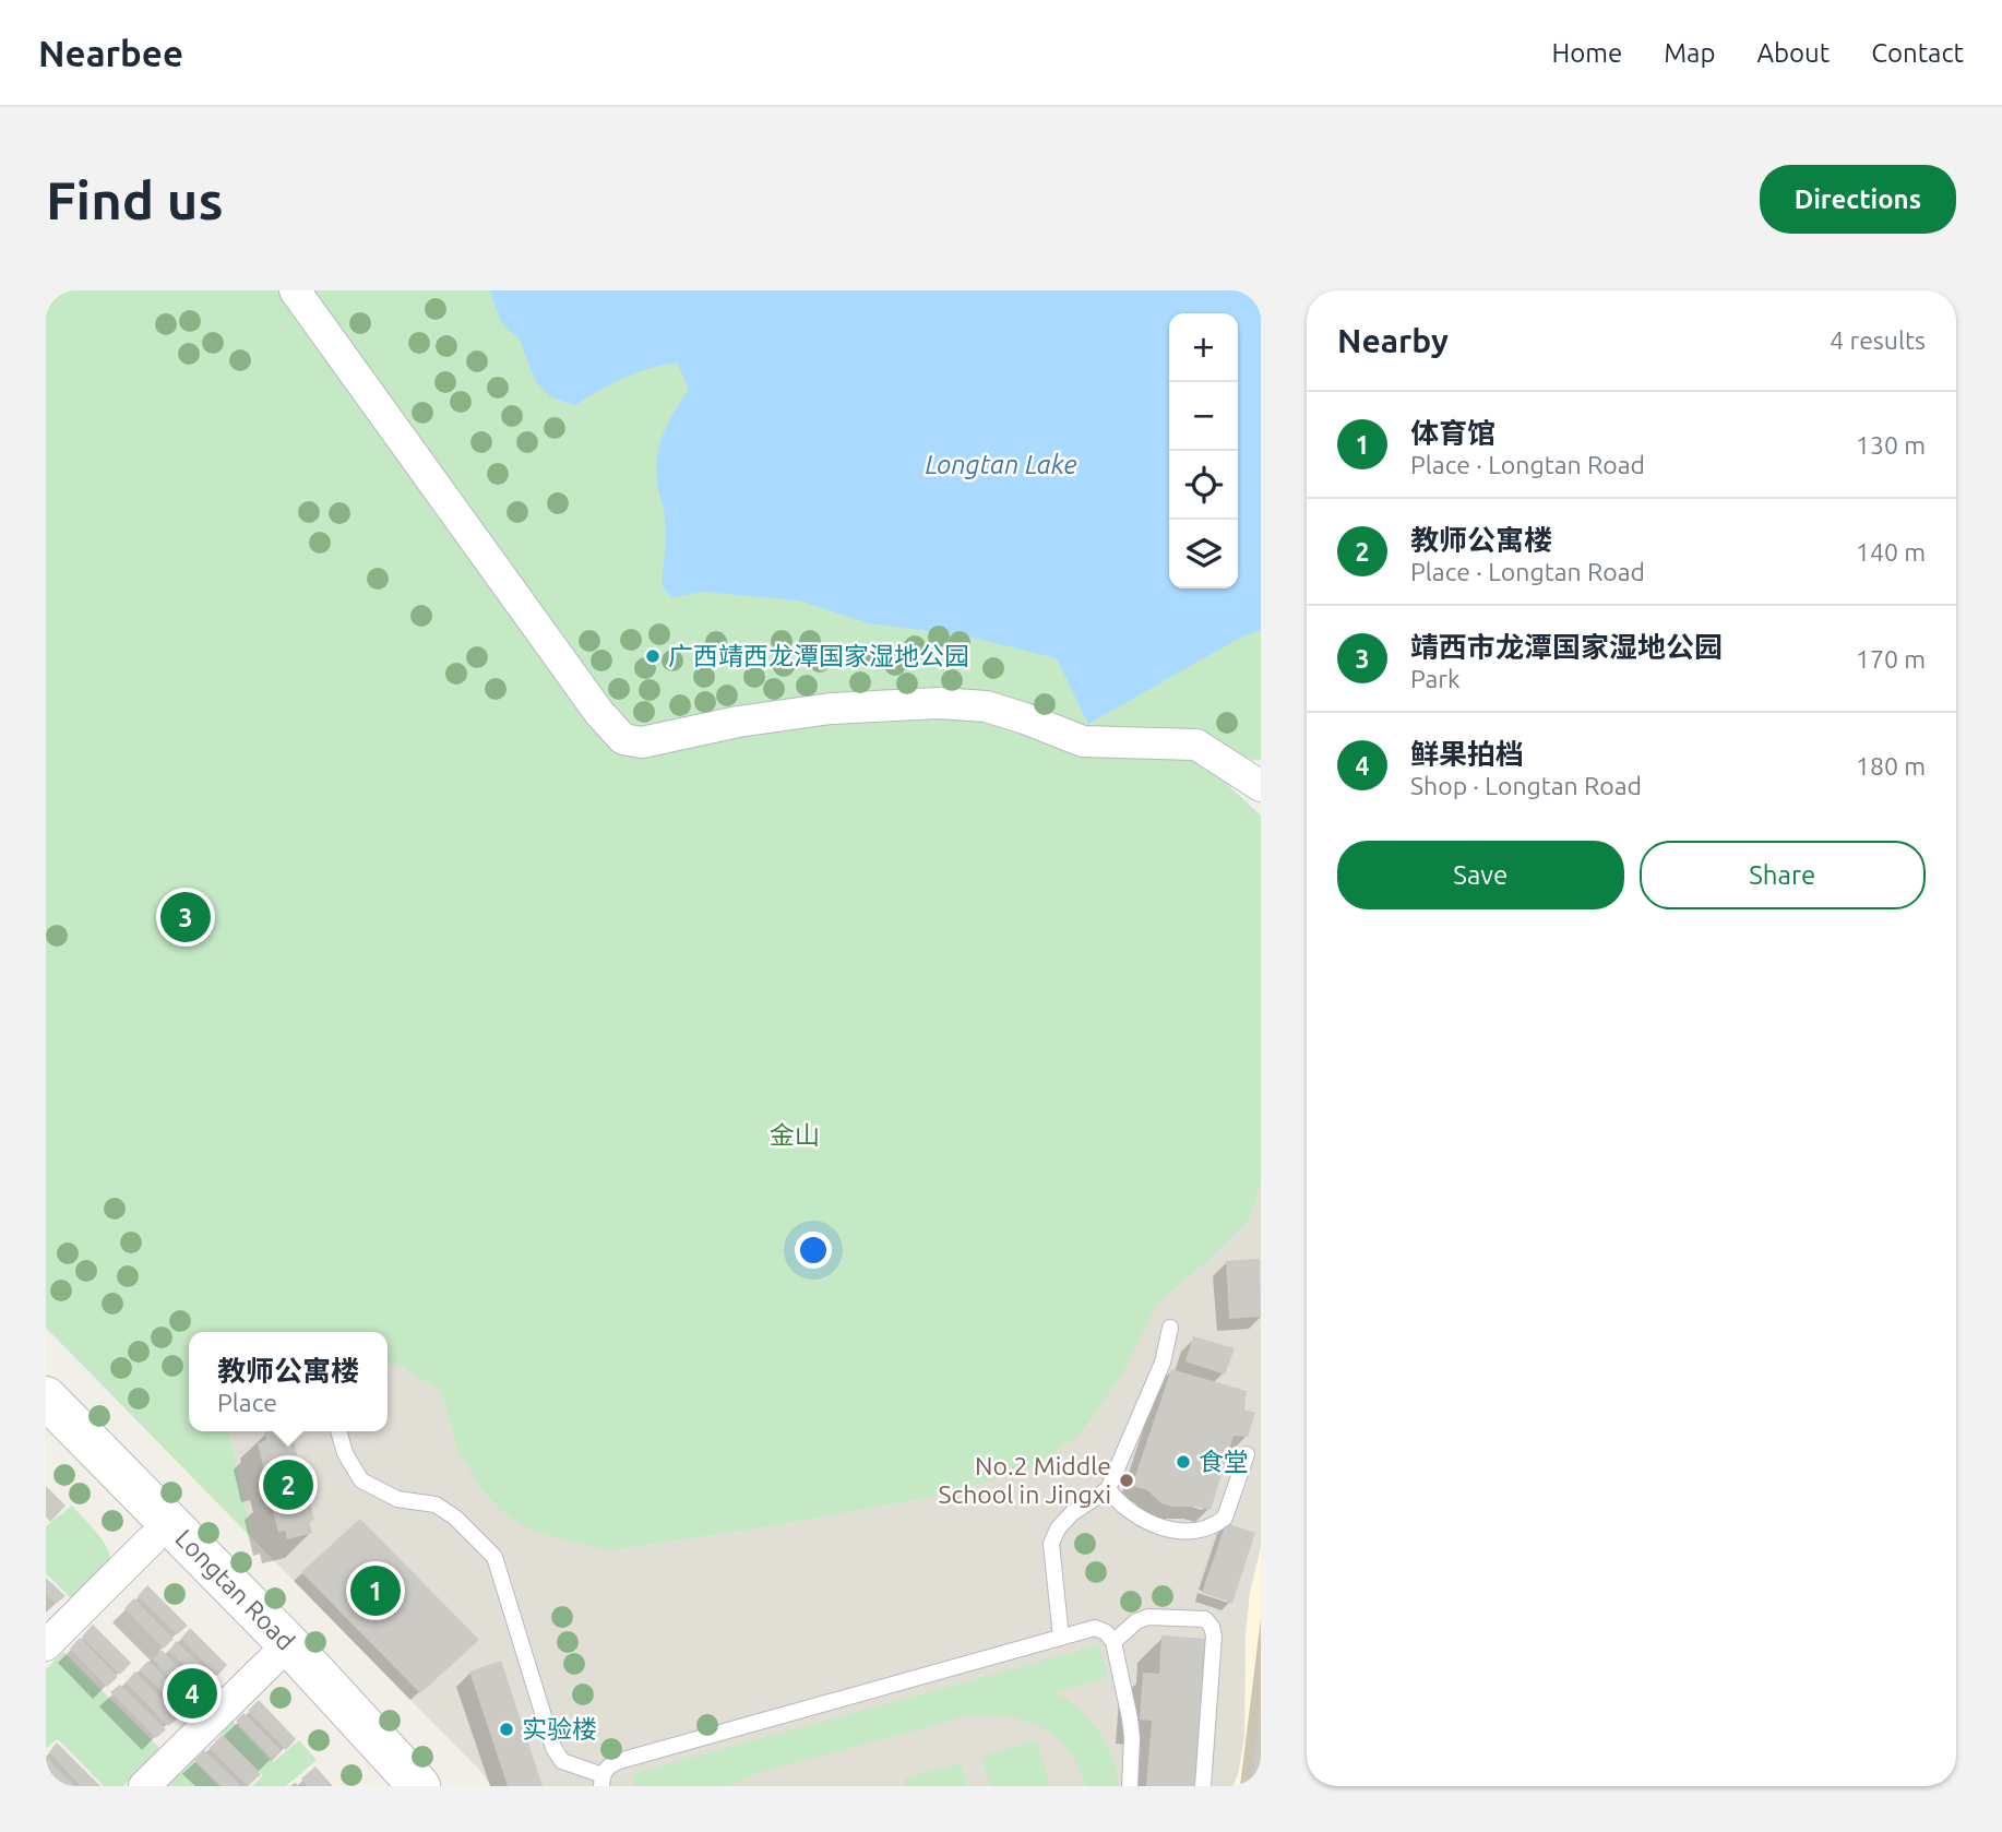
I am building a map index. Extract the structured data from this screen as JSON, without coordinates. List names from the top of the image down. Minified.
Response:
{"streets":{"main road":["Longtan Road"]},"water":["Longtan Lake"],"parks":["金山"],"places":["广西靖西龙潭国家湿地公园","食堂","No.2 Middle School in Jingxi","实验楼"],"page":{"header":"Nearbee","nav":["Home","Map","About","Contact"],"buttons":["Directions",["Save","Share"]],"title":"Find us","heading":["Nearby","4 results"],"map_buttons":["+","−"],"list":[{"mark":"1","name":"体育馆","note":"Place · Longtan Road","value":"130 m"},{"mark":"2","name":"教师公寓楼","note":"Place · Longtan Road","value":"140 m"},{"mark":"3","name":"靖西市龙潭国家湿地公园","note":"Park","value":"170 m"},{"mark":"4","name":"鲜果拍档","note":"Shop · Longtan Road","value":"180 m"}],"pins":["3","2","1","4"],"popup":["教师公寓楼","Place"]}}
